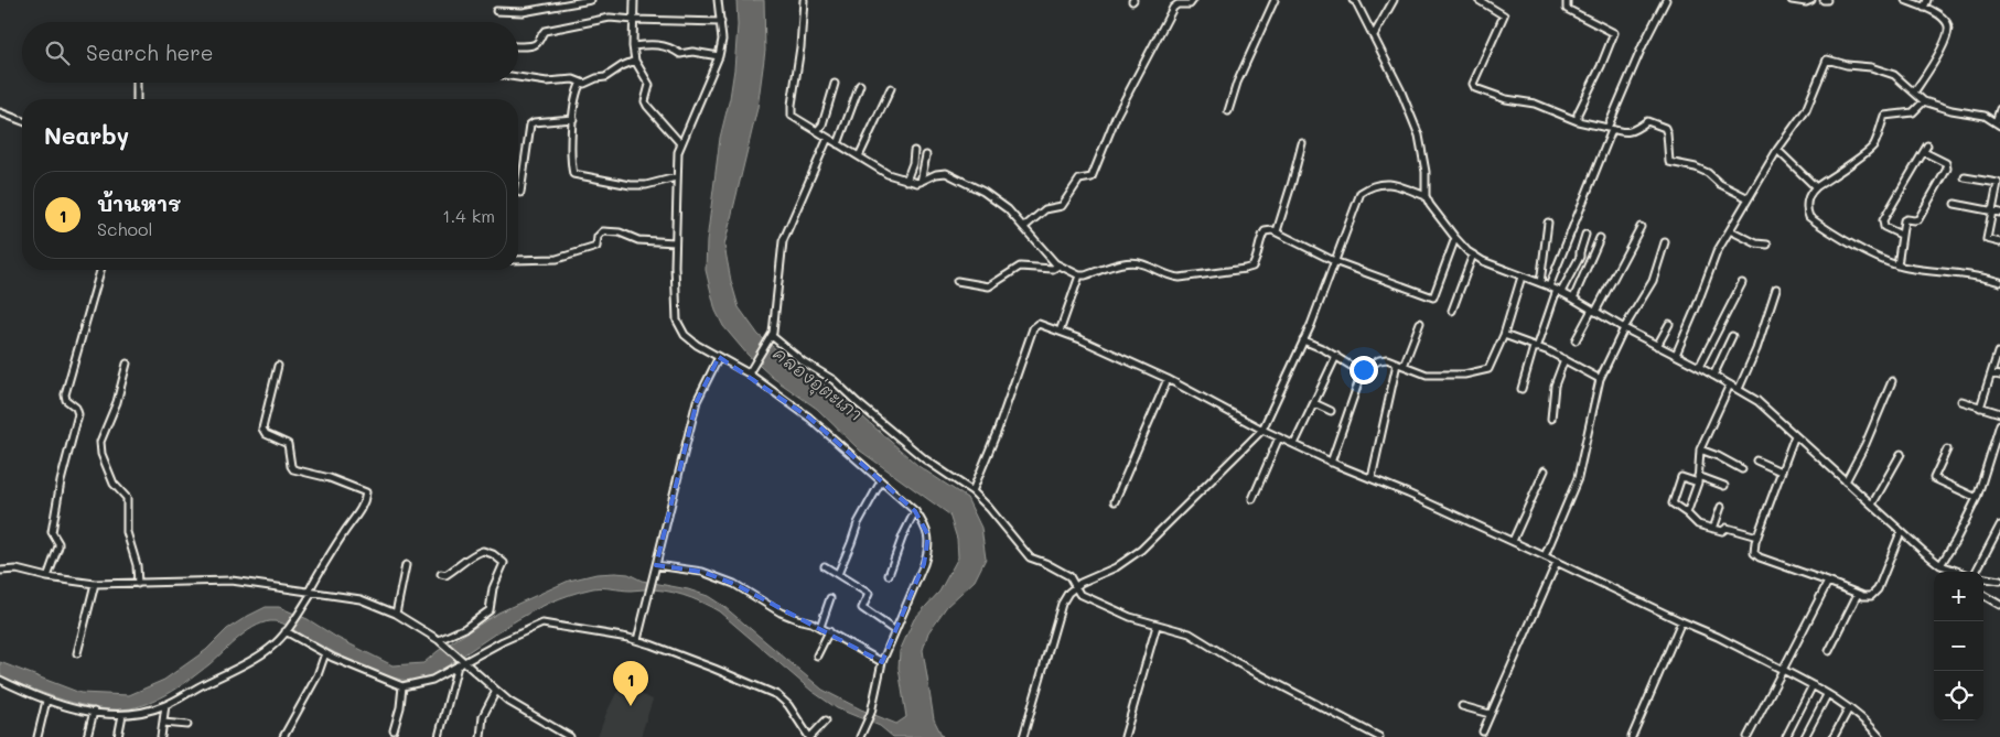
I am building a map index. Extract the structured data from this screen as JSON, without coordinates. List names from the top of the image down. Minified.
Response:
{"water":["คลองอุ่ตะเภา"],"page":{"search":"Search here","heading":"Nearby","list":[{"mark":"1","name":"บ้านหาร","note":"School","value":"1.4 km"}],"map_buttons":["+","−"],"pins":"1"}}
